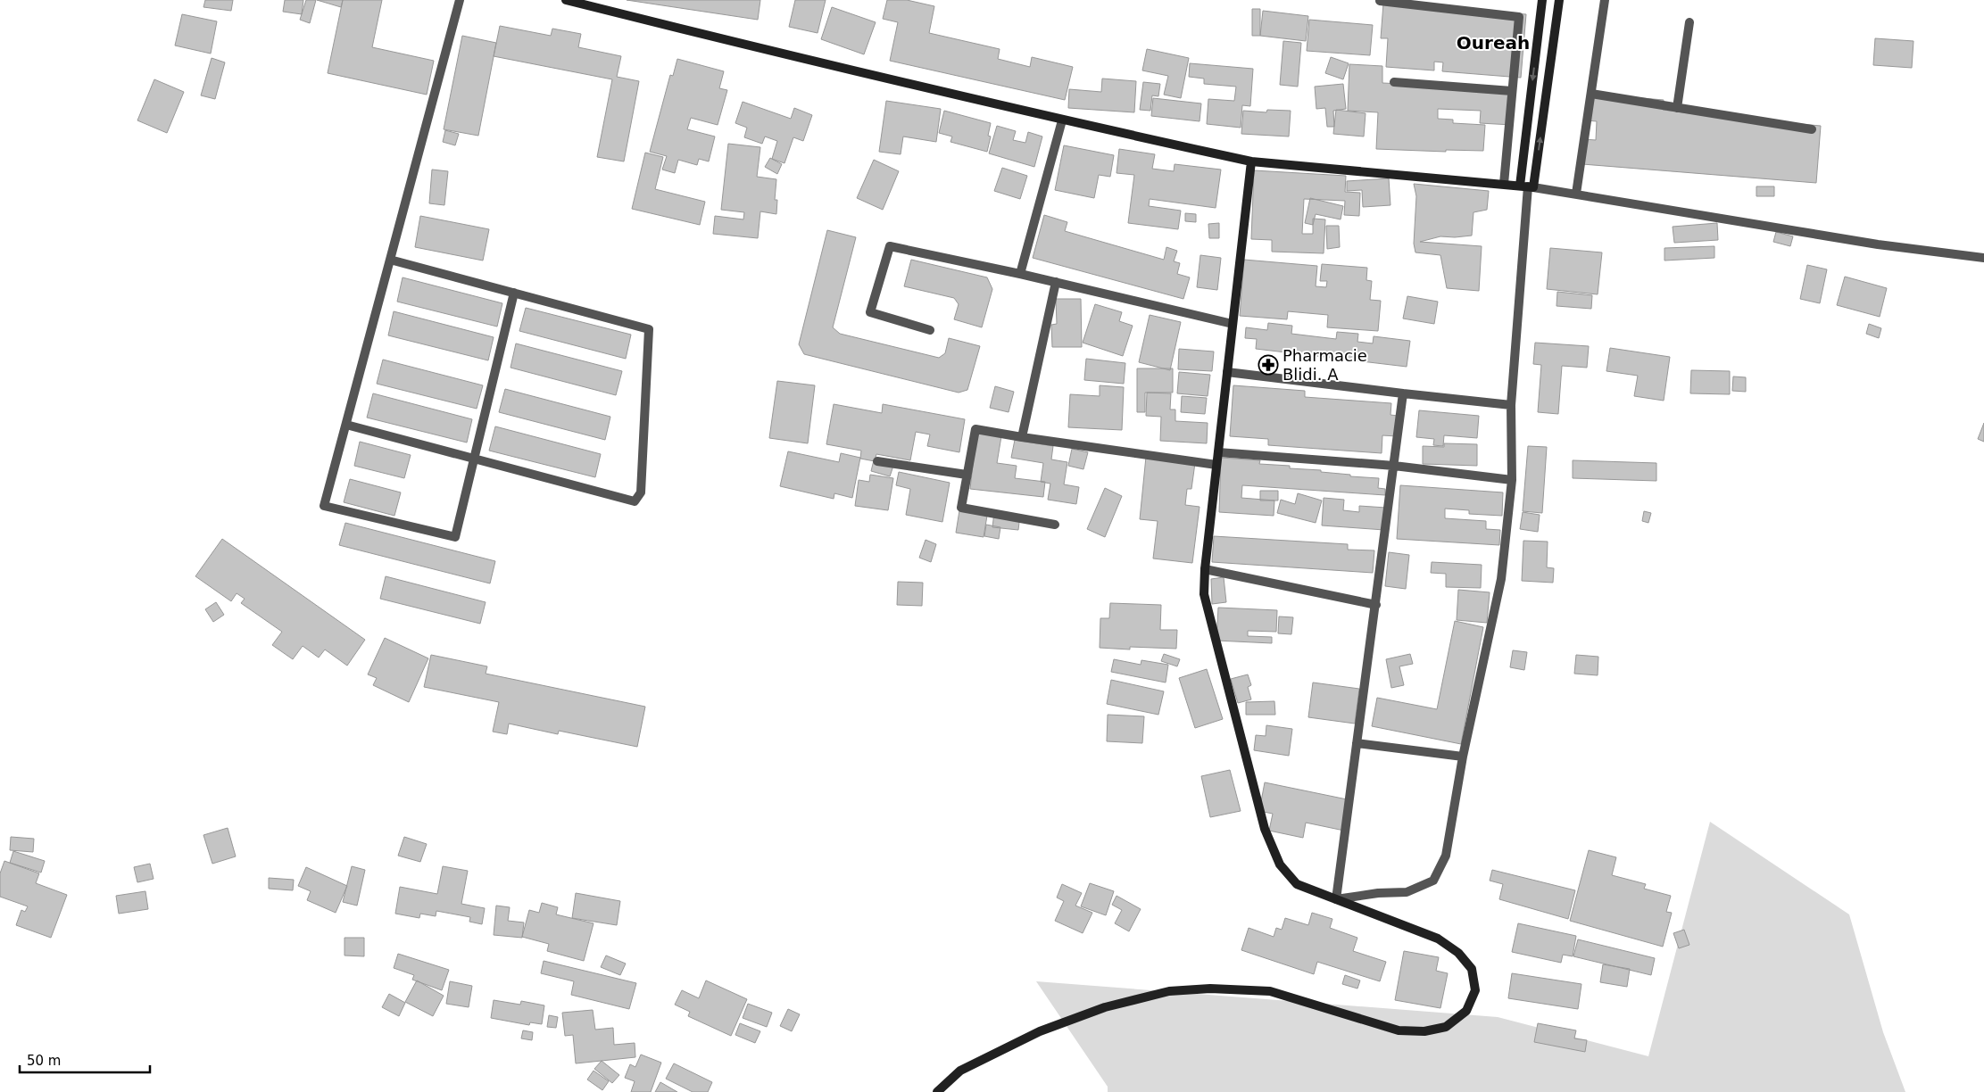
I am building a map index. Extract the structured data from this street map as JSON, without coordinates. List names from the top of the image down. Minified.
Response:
{"districts":["Oureah"],"places":{"pharmacy":["Pharmacie Blidi. A"]},"scale_bar":"50 m"}
